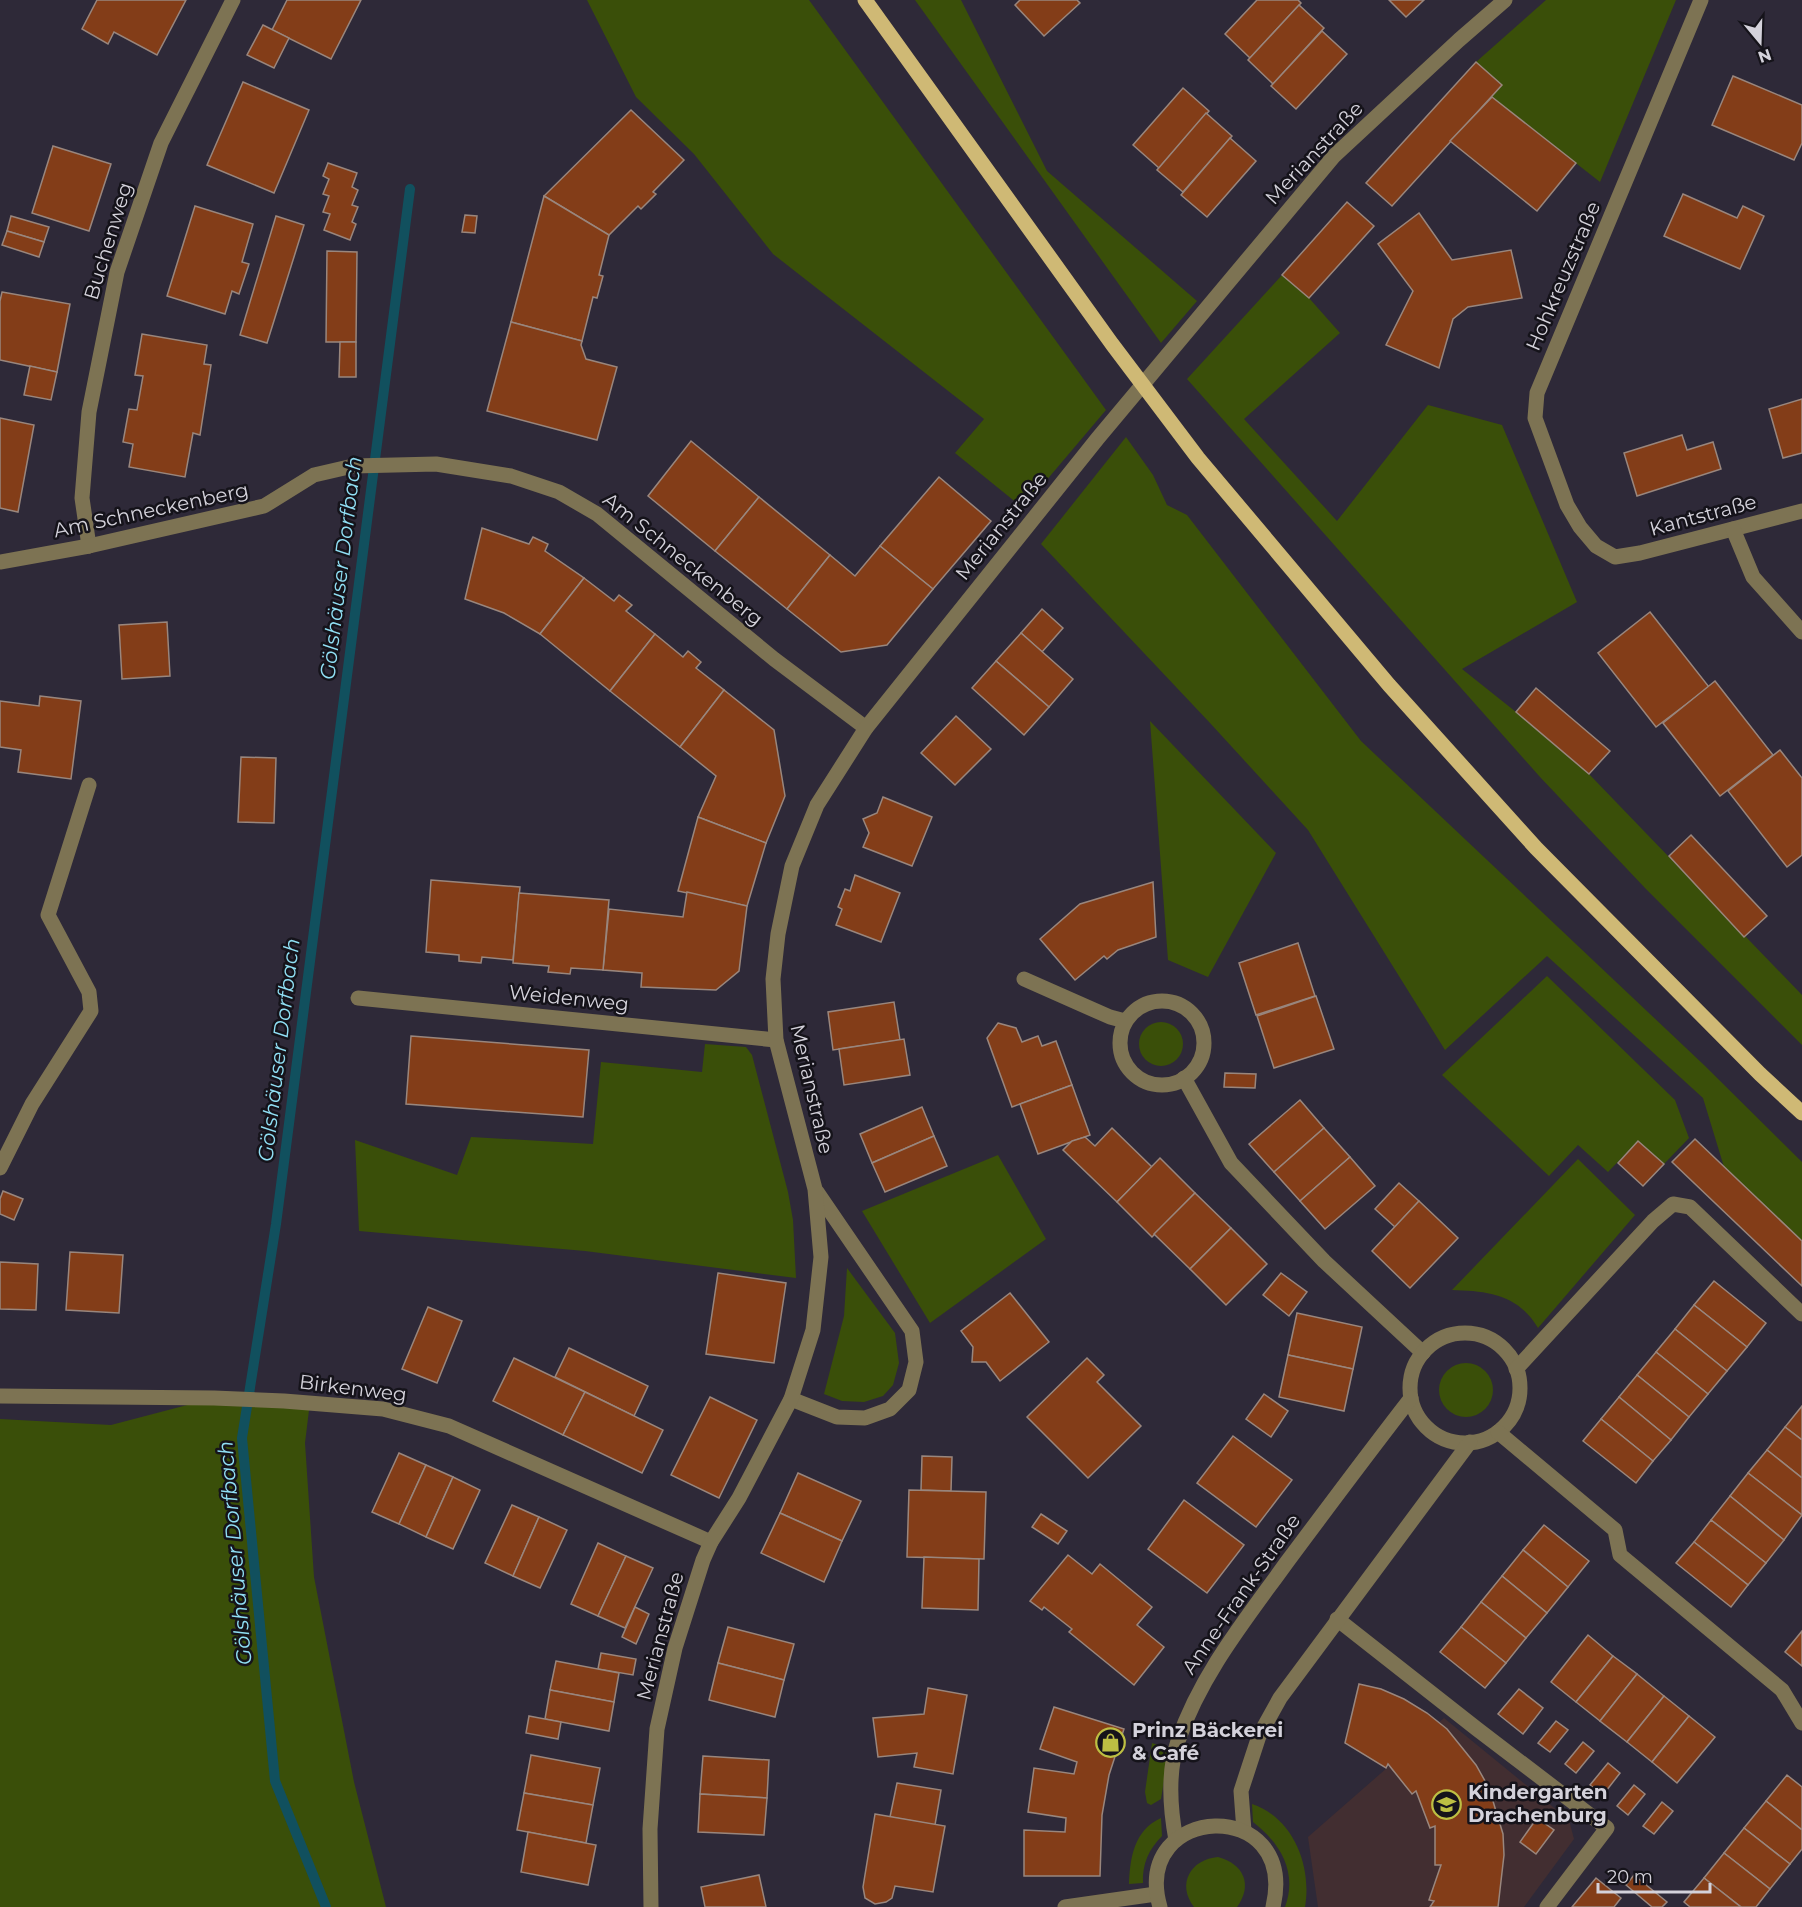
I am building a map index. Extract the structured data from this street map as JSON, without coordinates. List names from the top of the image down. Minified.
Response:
{"streets":{"street":["Merianstraße","Buchenweg","Hohkreuzstraße","Am Schneckenberg","Kantstraße","Weidenweg","Birkenweg","Anne-Frank-Straße"]},"crossings":[["Merianstraße","Am Schneckenberg"],["Merianstraße","Weidenweg"],["Merianstraße","Birkenweg"],["Buchenweg","Am Schneckenberg"],["Hohkreuzstraße","Kantstraße"]],"water":["Gölshäuser Dorfbach"],"places":{"shop":["Prinz Bäckerei & Café"],"school or university":["Kindergarten Drachenburg"]},"scale_bar":"20 m","north":"bottom"}
